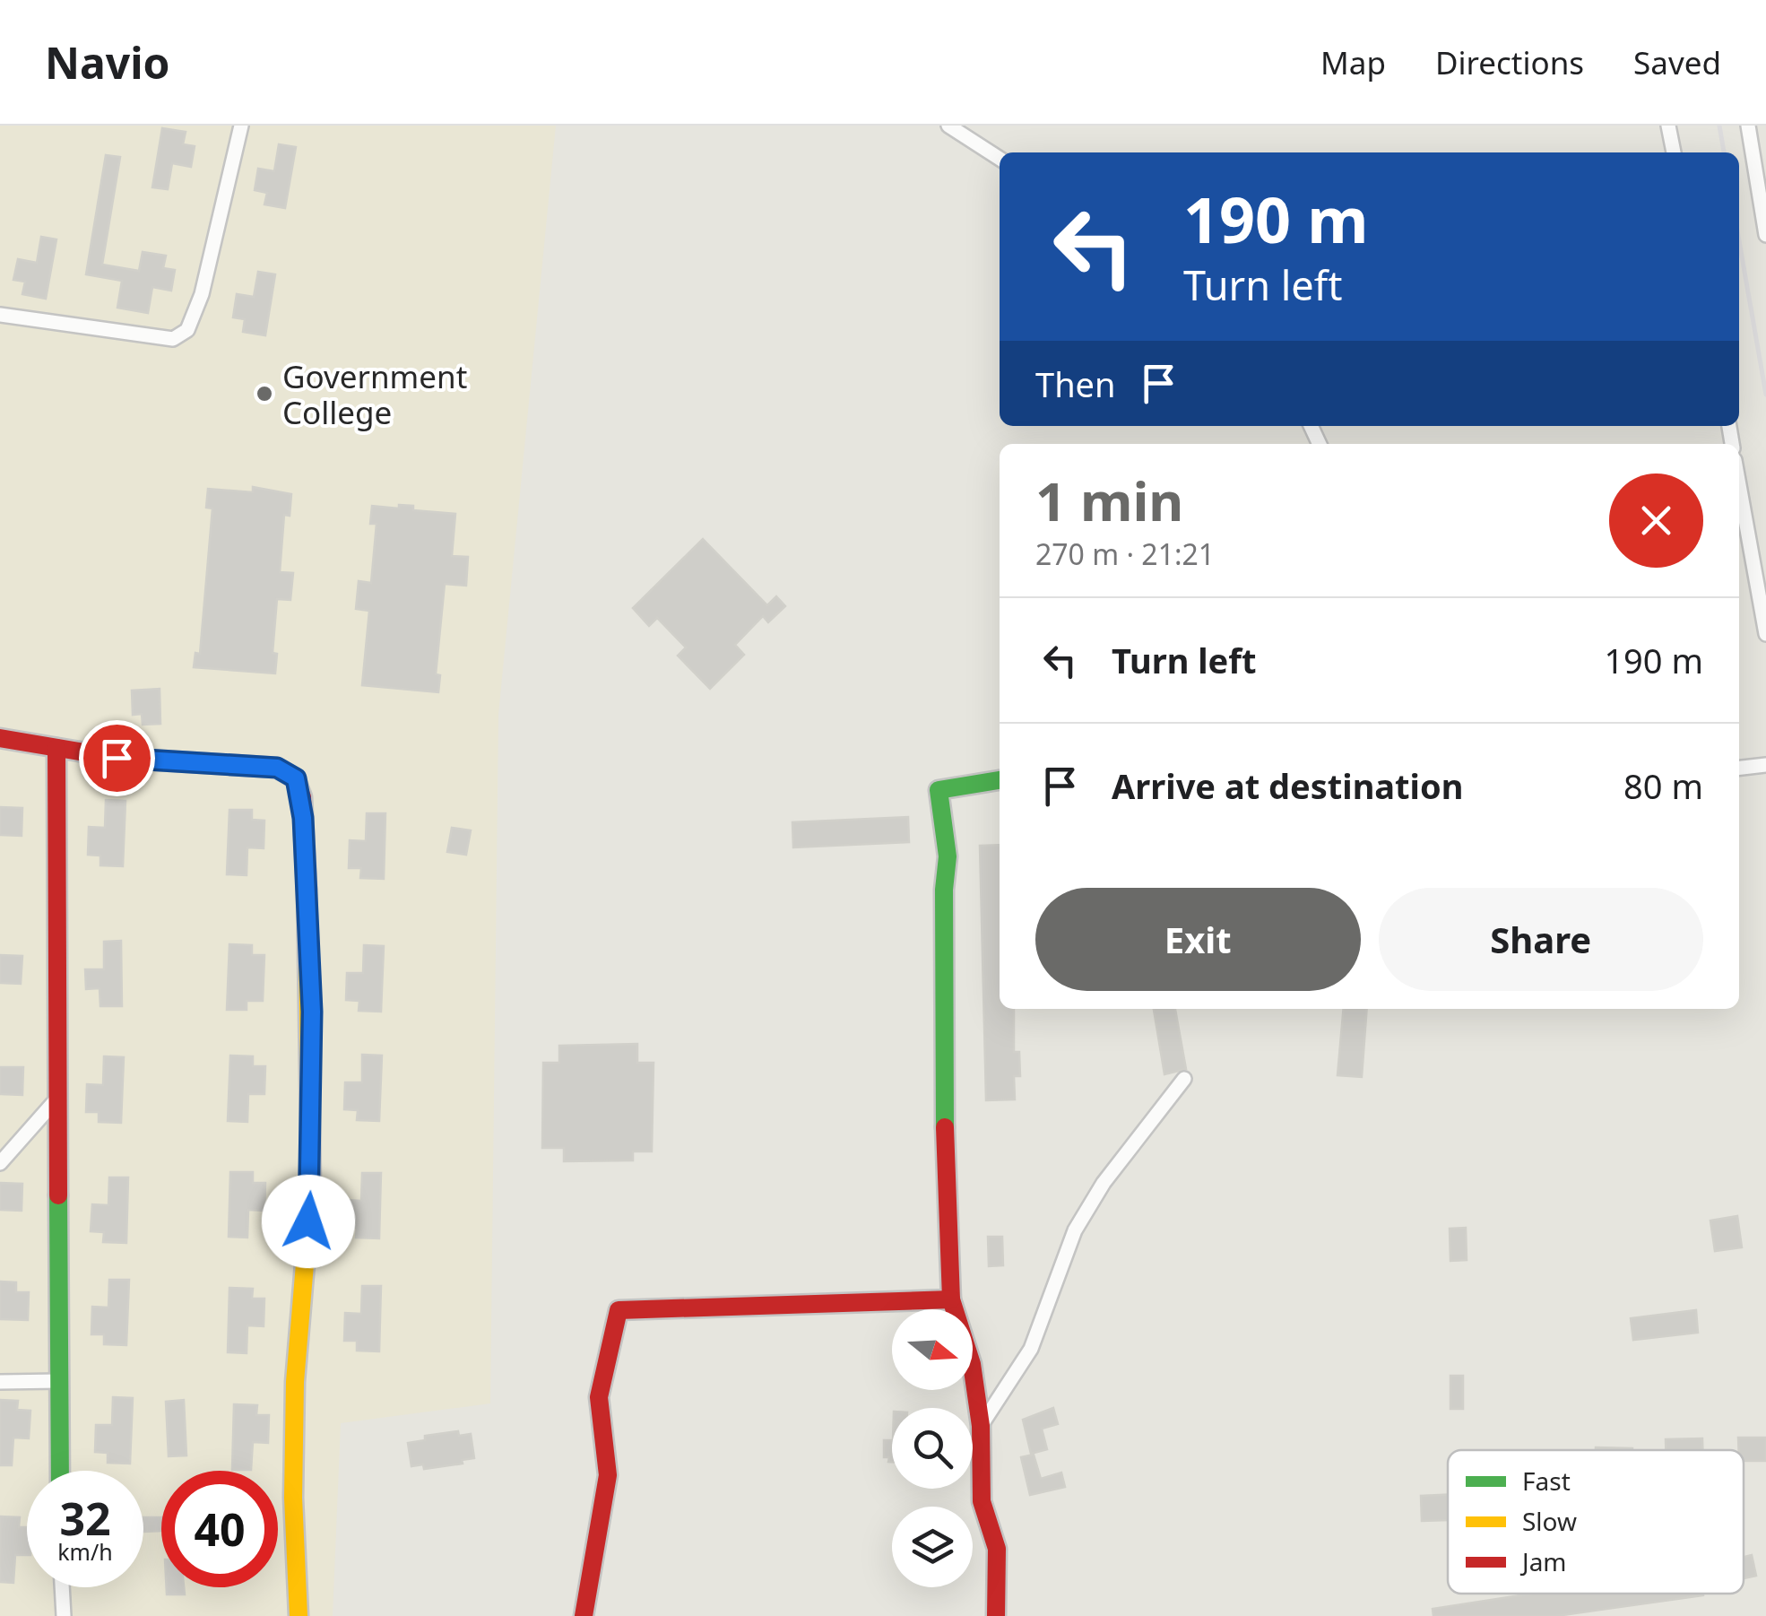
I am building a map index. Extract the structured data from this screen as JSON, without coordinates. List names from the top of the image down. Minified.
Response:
{"places":["Government College"],"legend":["Fast","Slow","Jam"],"north":"right","page":{"header":"Navio","nav":["Map","Directions","Saved"],"turn":["190 m","Turn left"],"then":"Then","heading":["1 min","270 m · 21:21"],"list":[{"name":"Turn left","value":"190 m"},{"name":"Arrive at destination","value":"80 m"}],"buttons":["Exit","Share"],"speed":"32 km/h","limit":"40"}}
